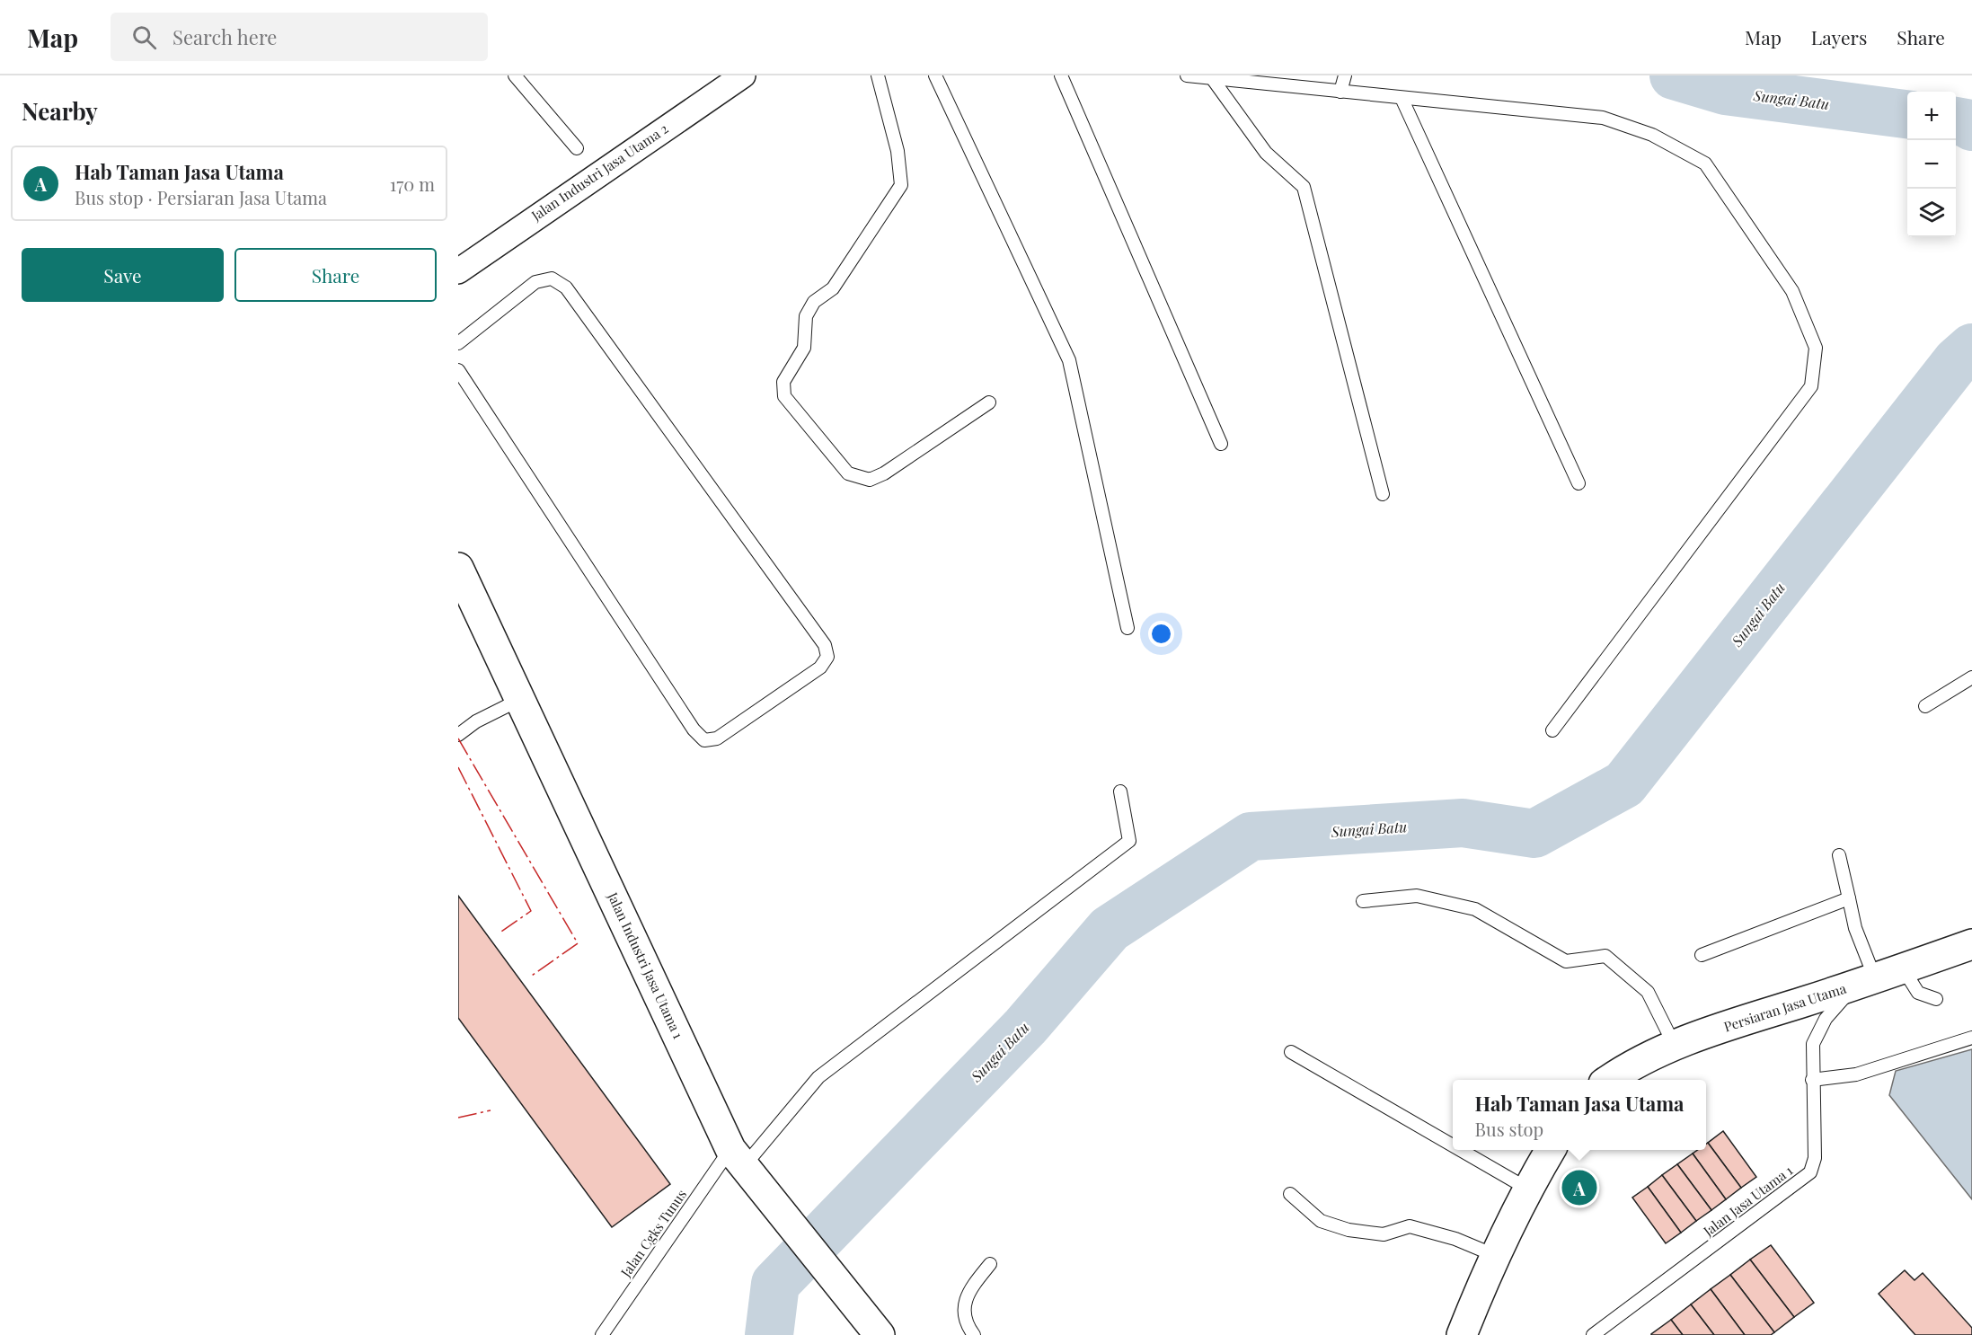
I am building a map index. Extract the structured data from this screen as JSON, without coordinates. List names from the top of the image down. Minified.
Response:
{"streets":{"street":["Jalan Industri Jasa Utama 2","Jalan Industri Jasa Utama 1","Persiaran Jasa Utama"],"lane":["Jalan Jasa Utama 1","Jalan Cgks Tunus"]},"crossings":[["Jalan Industri Jasa Utama 1","Jalan Cgks Tunus"],["Persiaran Jasa Utama","Jalan Jasa Utama 1"]],"water":["Sungai Batu"],"page":{"header":"Map","search":"Search here","nav":["Map","Layers","Share"],"heading":"Nearby","map_buttons":["+","−"],"list":[{"mark":"A","name":"Hab Taman Jasa Utama","note":"Bus stop · Persiaran Jasa Utama","value":"170 m"}],"buttons":["Save","Share"],"popup":["Hab Taman Jasa Utama","Bus stop"],"pins":"A"}}
